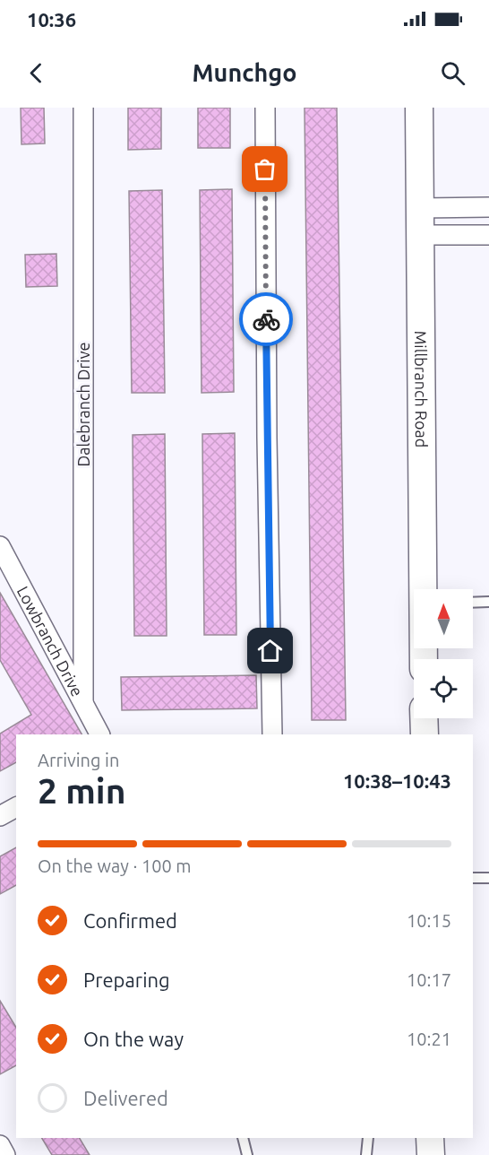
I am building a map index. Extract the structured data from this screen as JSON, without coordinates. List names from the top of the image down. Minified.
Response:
{"streets":{"main road":["Millbranch Road"],"street":["Dalebranch Drive","Lowbranch Drive"]},"crossings":[["Dalebranch Drive","Lowbranch Drive"]],"north":"top","page":{"status":"10:36","header":"Munchgo","heading":["2 min","Arriving in","10:38–10:43"],"bar":"On the way · 100 m","list":[["Confirmed","10:15"],["Preparing","10:17"],["On the way","10:21"],"Delivered"]}}
